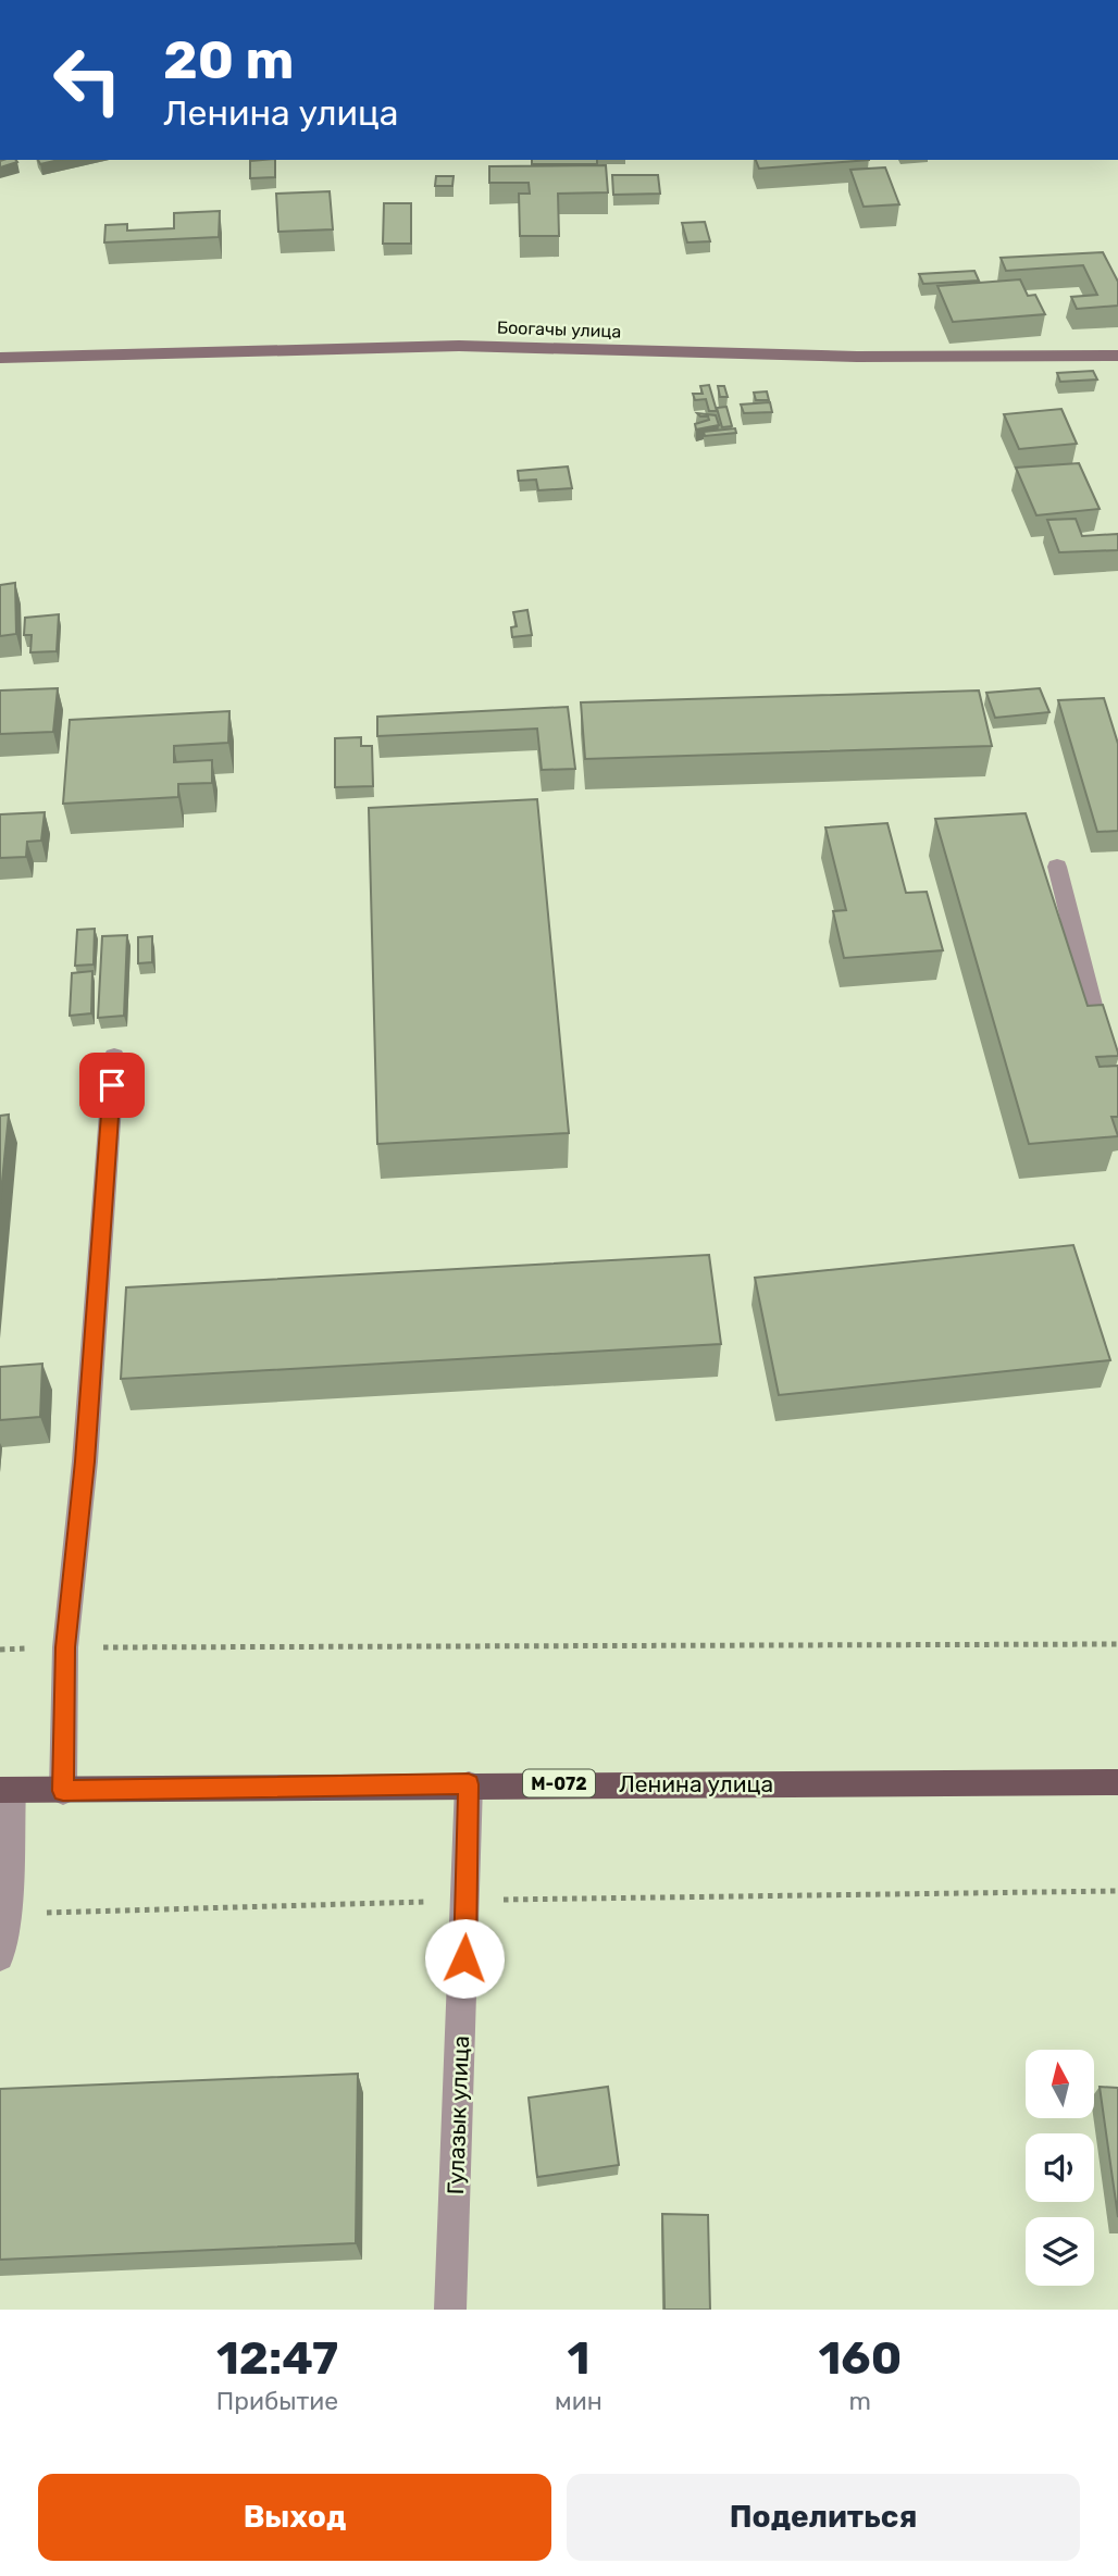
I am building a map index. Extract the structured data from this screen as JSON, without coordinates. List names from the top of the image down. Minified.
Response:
{"streets":{"main road":["М-072","Ленина улица"],"street":["Боогачы улица","Гулазык улица"]},"crossings":[["Ленина улица","Гулазык улица"]],"north":"top","page":{"turn":["20 m","Ленина улица"],"eta":["12:47","Прибытие","1","мин","160","m"],"buttons":["Выход","Поделиться"]}}
